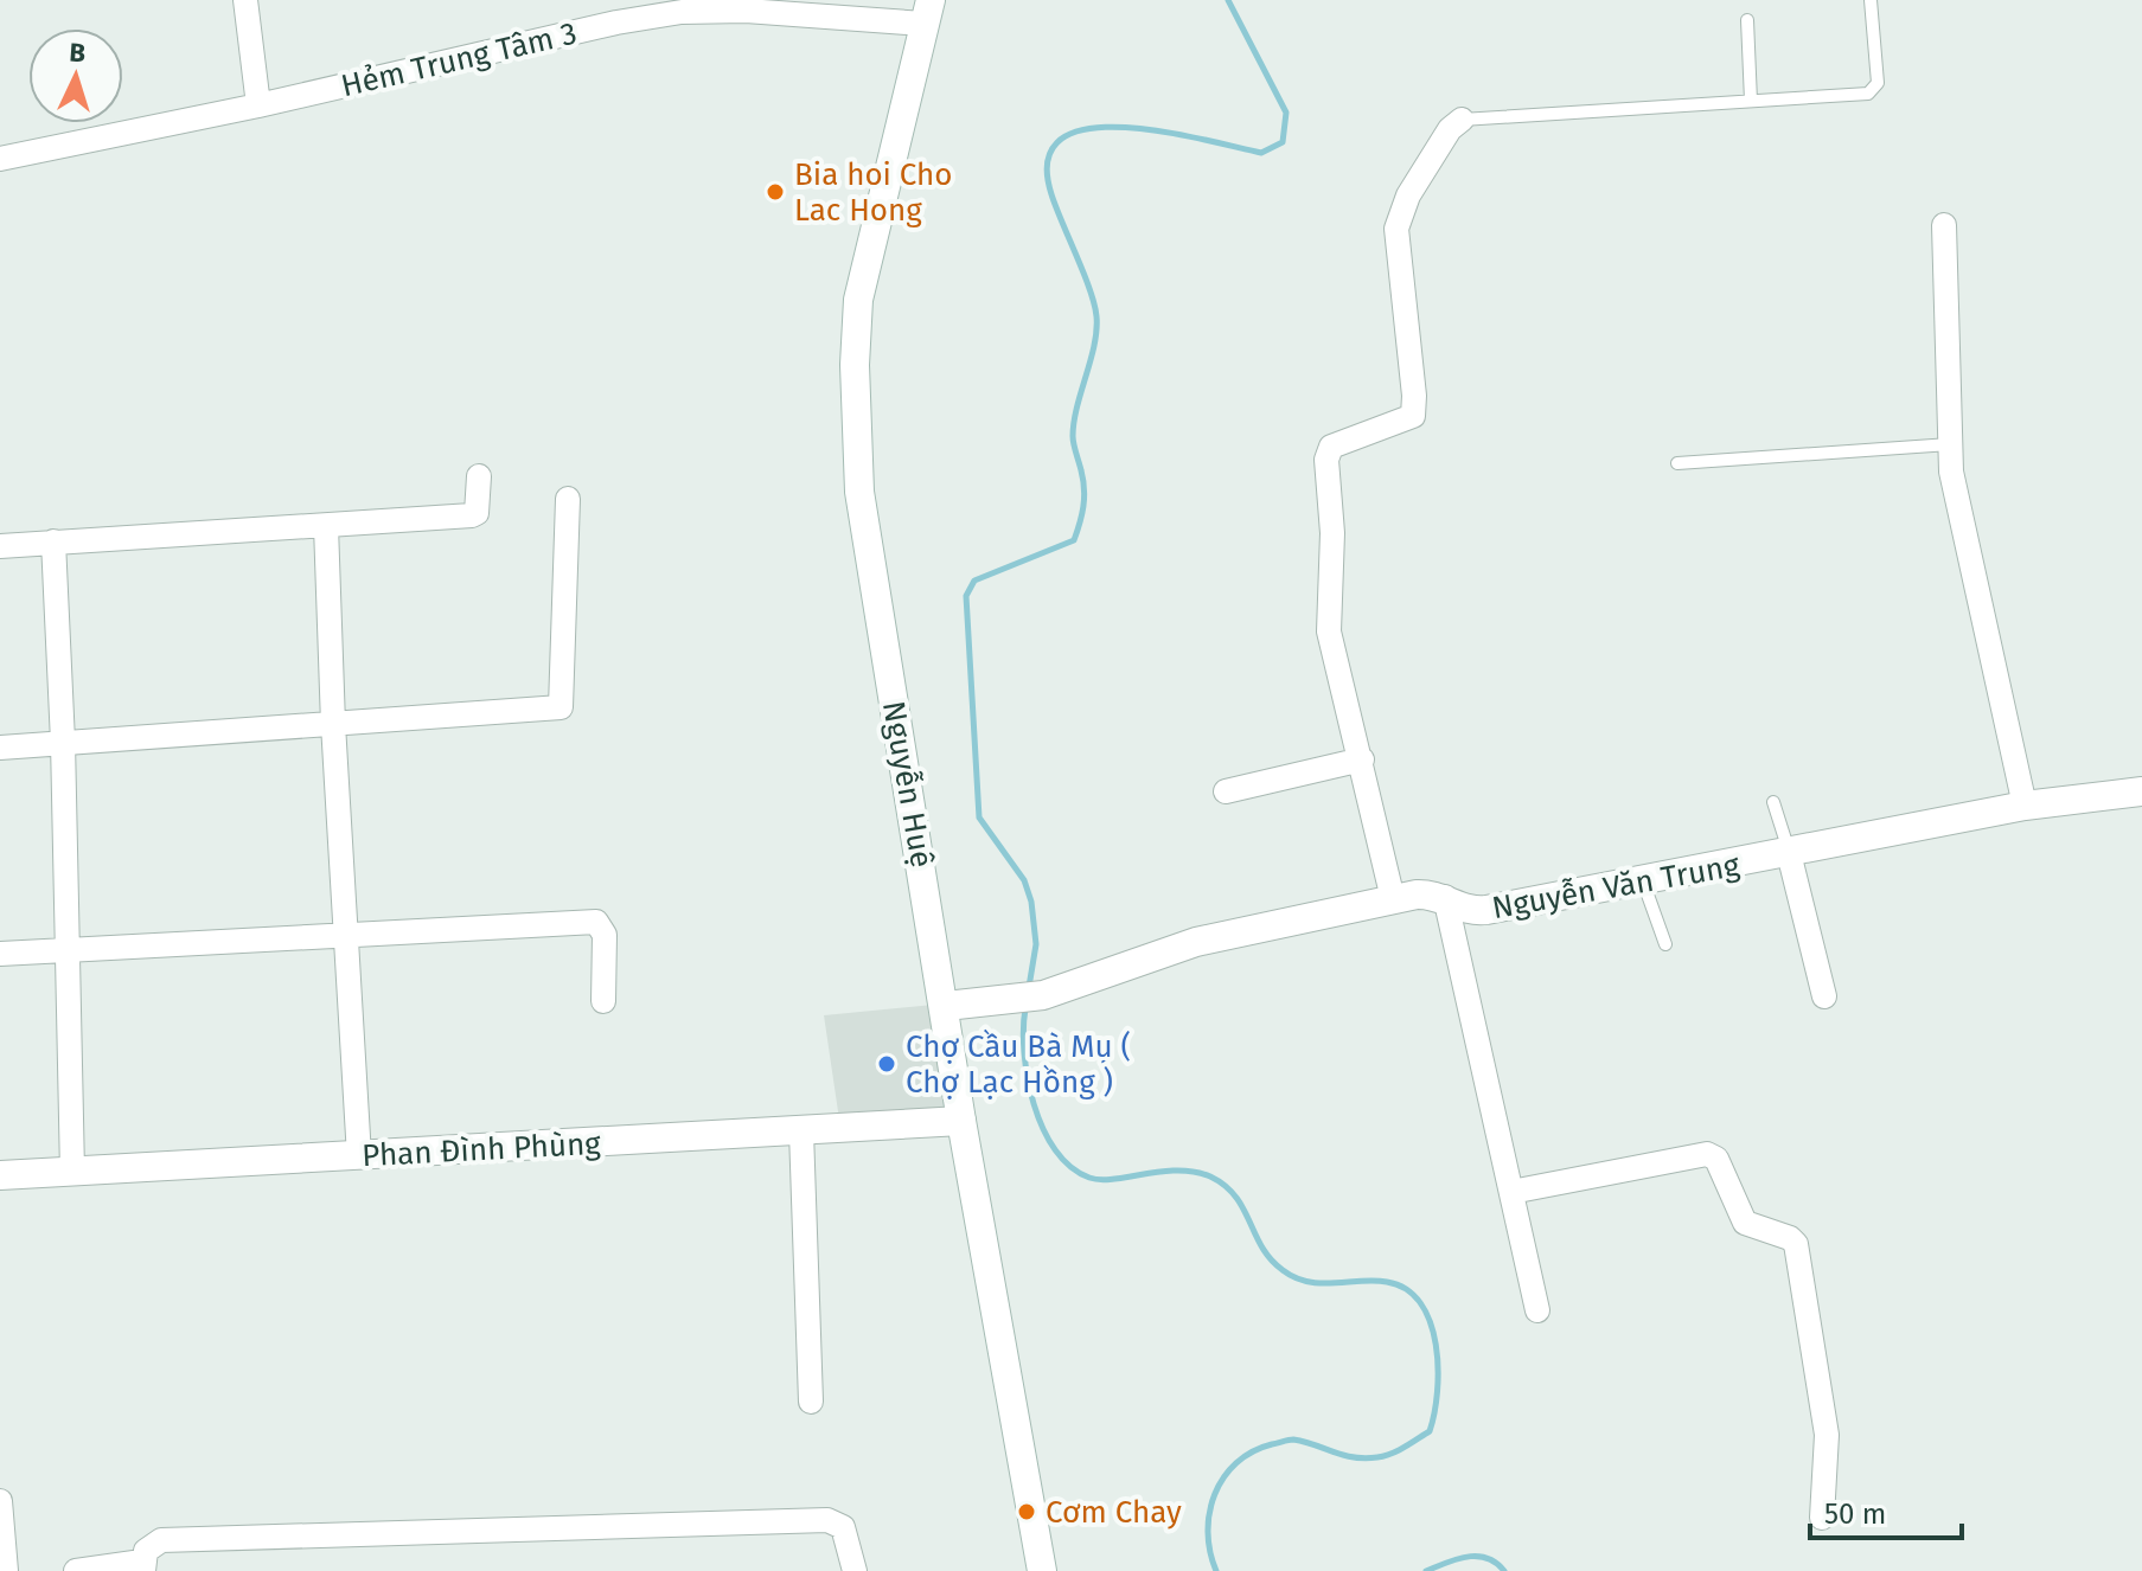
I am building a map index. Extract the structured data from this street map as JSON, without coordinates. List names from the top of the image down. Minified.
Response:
{"streets":{"street":["Hẻm Trung Tâm 3","Nguyễn Huệ","Nguyễn Văn Trung","Phan Đình Phùng"]},"crossings":[["Hẻm Trung Tâm 3","Nguyễn Huệ"],["Nguyễn Huệ","Nguyễn Văn Trung"],["Nguyễn Huệ","Phan Đình Phùng"]],"places":["Bia hoi Cho Lac Hong","Chợ Cầu Bà Mụ ( Chợ Lạc Hồng )","Cơm Chay"],"scale_bar":"50 m","north":"top"}
